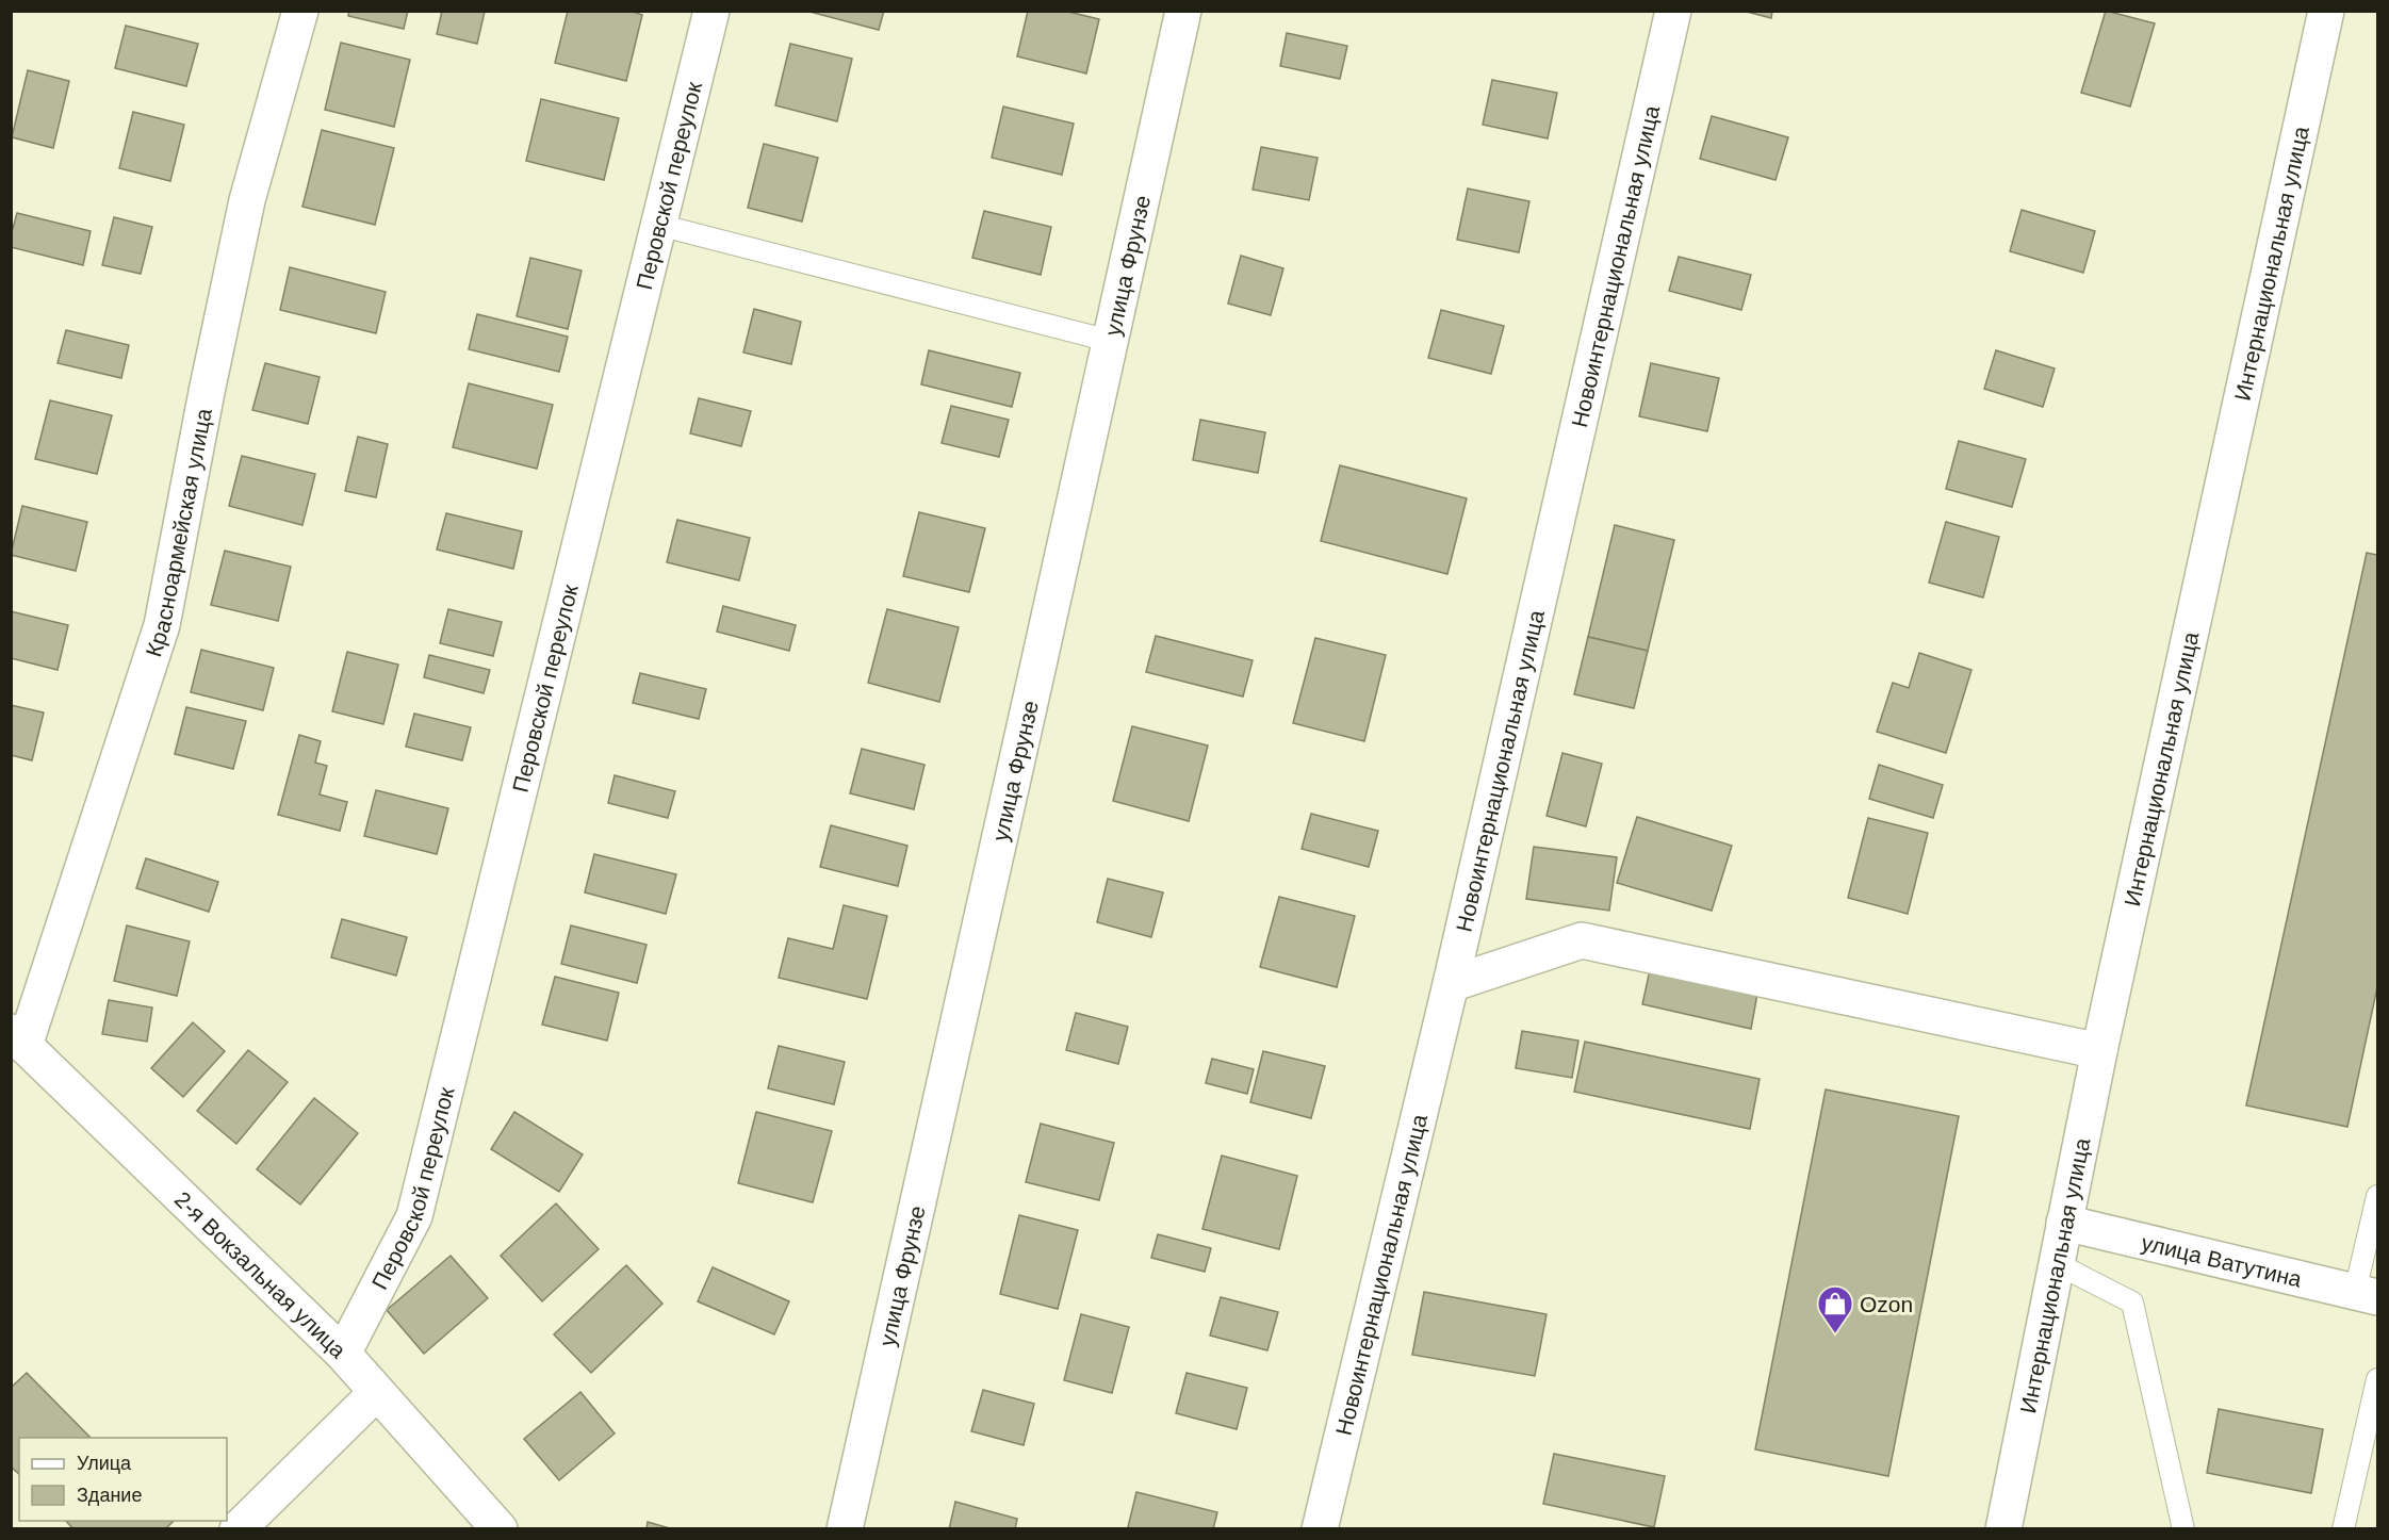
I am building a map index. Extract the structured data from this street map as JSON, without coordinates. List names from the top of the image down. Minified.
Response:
{"streets":{"street":["Перовской переулок","Интернациональная улица","улица Фрунзе","Новоинтернациональная улица","Красноармейская улица","улица Ватутина","2-я Вокзальная улица"]},"crossings":[["Перовской переулок","2-я Вокзальная улица"],["Интернациональная улица","улица Ватутина"],["Красноармейская улица","2-я Вокзальная улица"]],"places":{"shop":["Ozon"]},"legend":["Улица","Здание"]}
